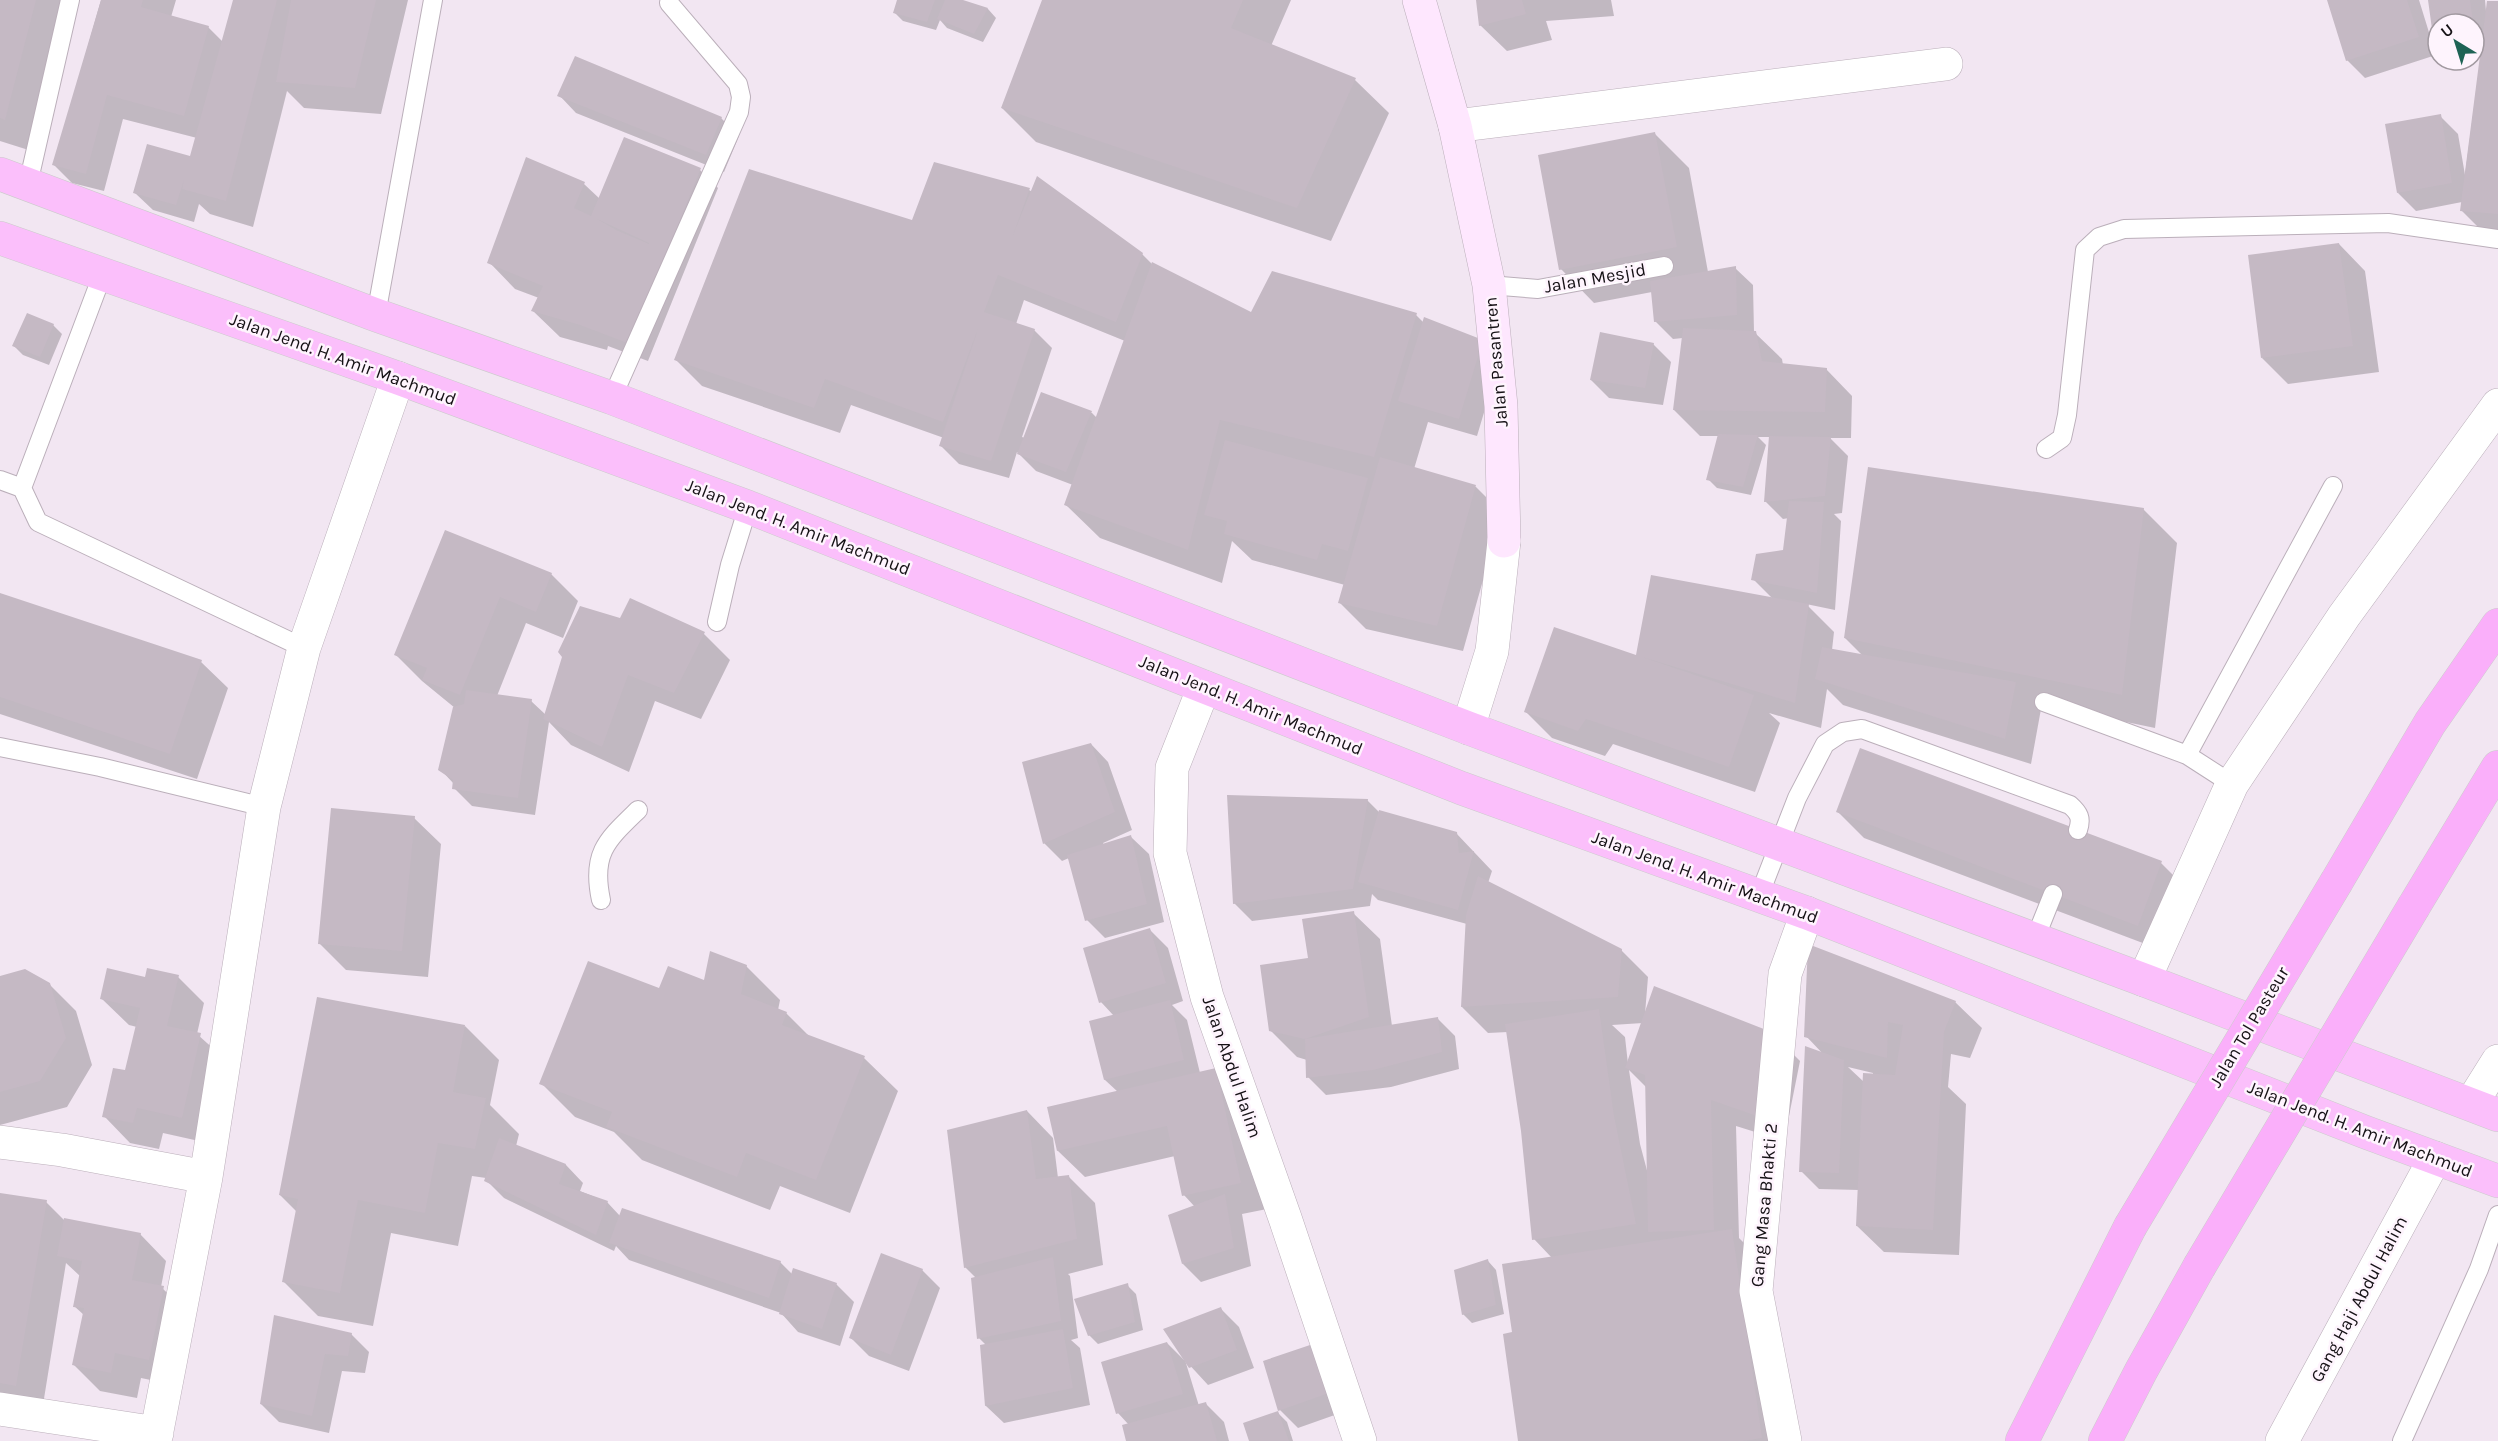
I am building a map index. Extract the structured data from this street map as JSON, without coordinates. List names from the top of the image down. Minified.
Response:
{"streets":{"highway":["Jalan Jend. H. Amir Machmud","Jalan Tol Pasteur"],"main road":["Jalan Pasantren"],"street":["Jalan Abdul Halim","Gang Masa Bhakti 2","Gang Haji Abdul Halim"],"lane":["Jalan Mesjid"]},"crossings":[["Jalan Mesjid","Jalan Pasantren"],["Jalan Jend. H. Amir Machmud","Jalan Abdul Halim"],["Jalan Jend. H. Amir Machmud","Gang Masa Bhakti 2"],["Jalan Jend. H. Amir Machmud","Gang Haji Abdul Halim"]],"north":"top left"}
